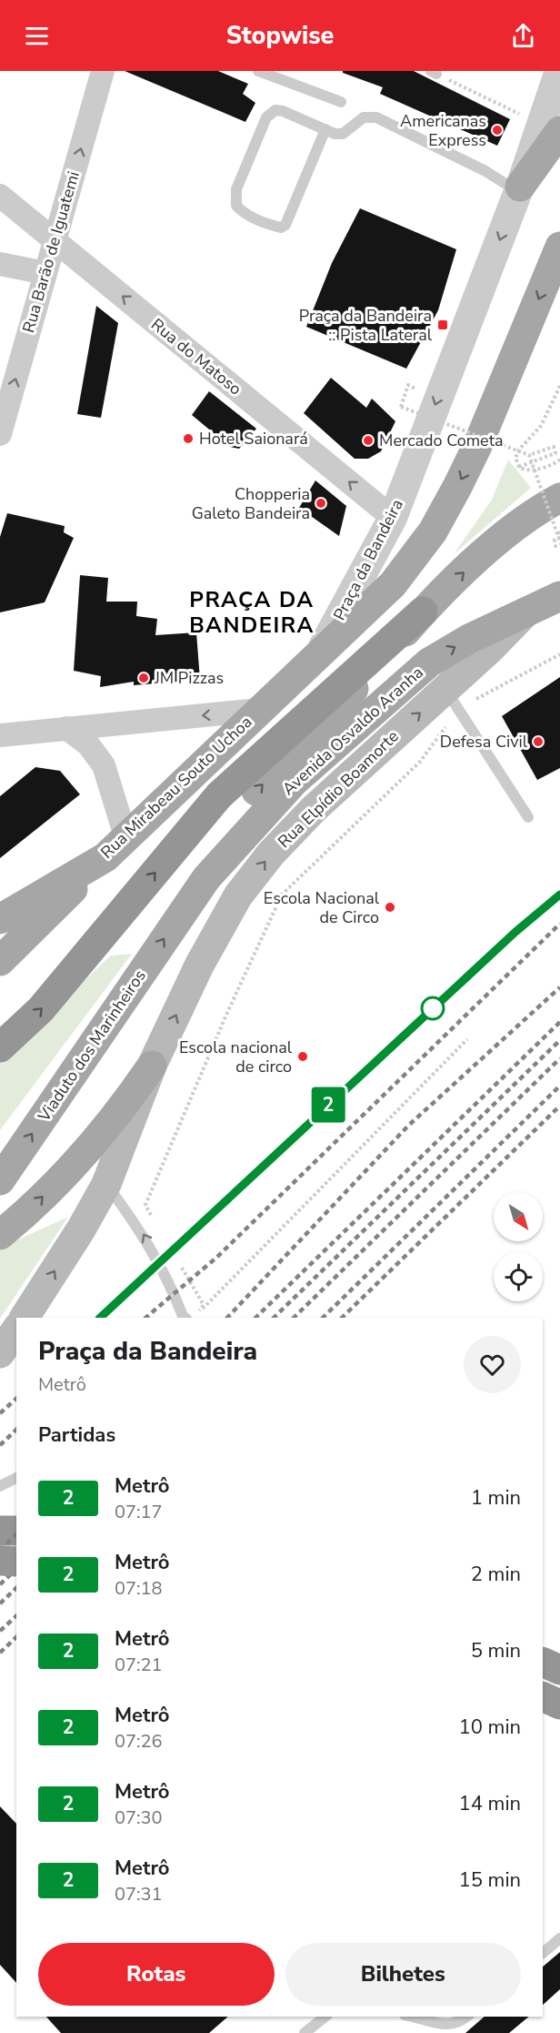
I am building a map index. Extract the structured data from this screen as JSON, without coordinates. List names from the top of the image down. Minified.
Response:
{"streets":{"main road":["Praça da Bandeira","Avenida Osvaldo Aranha","Rua Mirabeau Souto Uchoa","Rua Elpídio Boamorte","Viaduto dos Marinheiros"],"street":["Rua Barão de Iguatemi","Rua do Matoso"]},"crossings":[["Rua Barão de Iguatemi","Rua do Matoso"],["Rua do Matoso","Praça da Bandeira"],["Praça da Bandeira","Rua Mirabeau Souto Uchoa"],["Avenida Osvaldo Aranha","Rua Elpídio Boamorte"],["Avenida Osvaldo Aranha","Viaduto dos Marinheiros"]],"one_way":["Rua Barão de Iguatemi","Rua do Matoso","Praça da Bandeira"],"districts":["PRAÇA DA BANDEIRA"],"places":{"other":["Americanas Express","Hotel Saionará","Mercado Cometa","Chopperia Galeto Bandeira","JM Pizzas","Defesa Civil","Escola Nacional de Circo","Escola nacional de circo"],"transit":["Praça da Bandeira :: Pista Lateral"]},"lines":["metro line 2"],"north":"bottom right","page":{"header":"Stopwise","on_map":"2","heading":[["Praça da Bandeira","Metrô"],"Partidas"],"list":[{"mark":"2","name":"Metrô","note":"07:17","value":"1 min"},{"mark":"2","name":"Metrô","note":"07:18","value":"2 min"},{"mark":"2","name":"Metrô","note":"07:21","value":"5 min"},{"mark":"2","name":"Metrô","note":"07:26","value":"10 min"},{"mark":"2","name":"Metrô","note":"07:30","value":"14 min"},{"mark":"2","name":"Metrô","note":"07:31","value":"15 min"}],"buttons":["Rotas","Bilhetes"]}}
